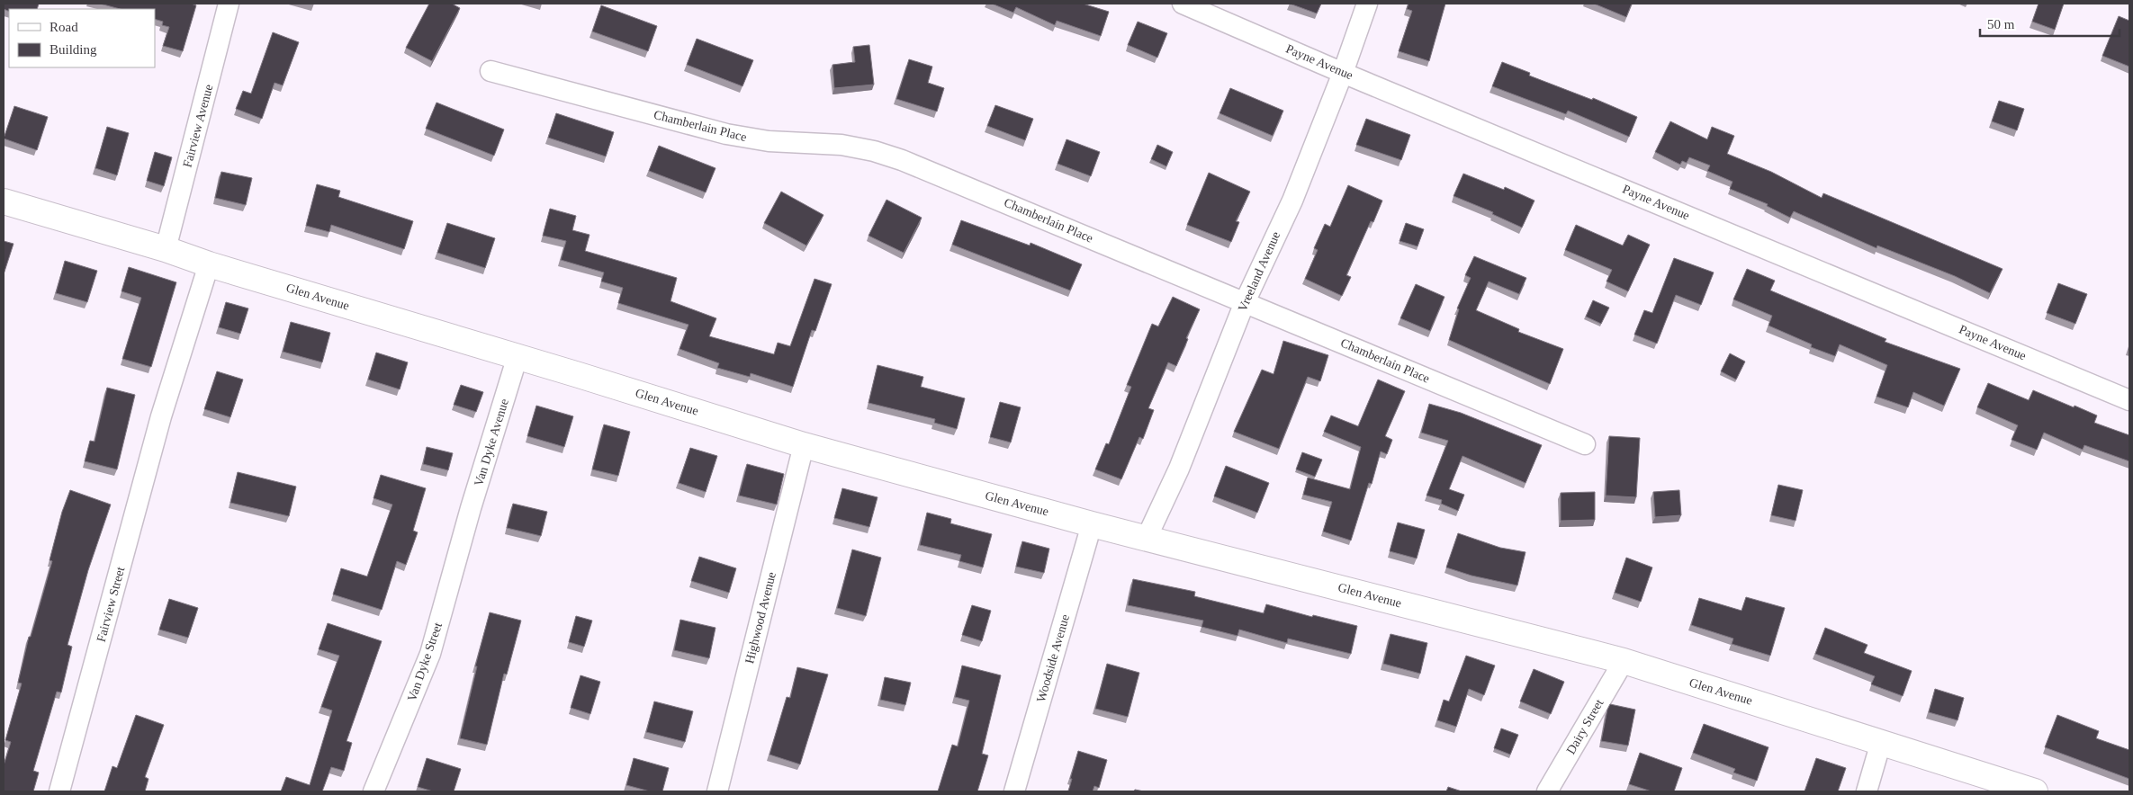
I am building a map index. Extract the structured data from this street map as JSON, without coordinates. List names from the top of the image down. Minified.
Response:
{"streets":{"street":["Payne Avenue","Fairview Avenue","Chamberlain Place","Vreeland Avenue","Glen Avenue","Van Dyke Avenue","Fairview Street","Highwood Avenue","Woodside Avenue","Van Dyke Street","Dairy Street"]},"crossings":[["Payne Avenue","Vreeland Avenue"],["Fairview Avenue","Glen Avenue"],["Chamberlain Place","Vreeland Avenue"],["Vreeland Avenue","Glen Avenue"],["Glen Avenue","Van Dyke Avenue"],["Glen Avenue","Fairview Street"],["Glen Avenue","Highwood Avenue"],["Glen Avenue","Woodside Avenue"],["Glen Avenue","Dairy Street"],["Van Dyke Avenue","Van Dyke Street"]],"legend":["Road","Building"],"scale_bar":"50 m"}
